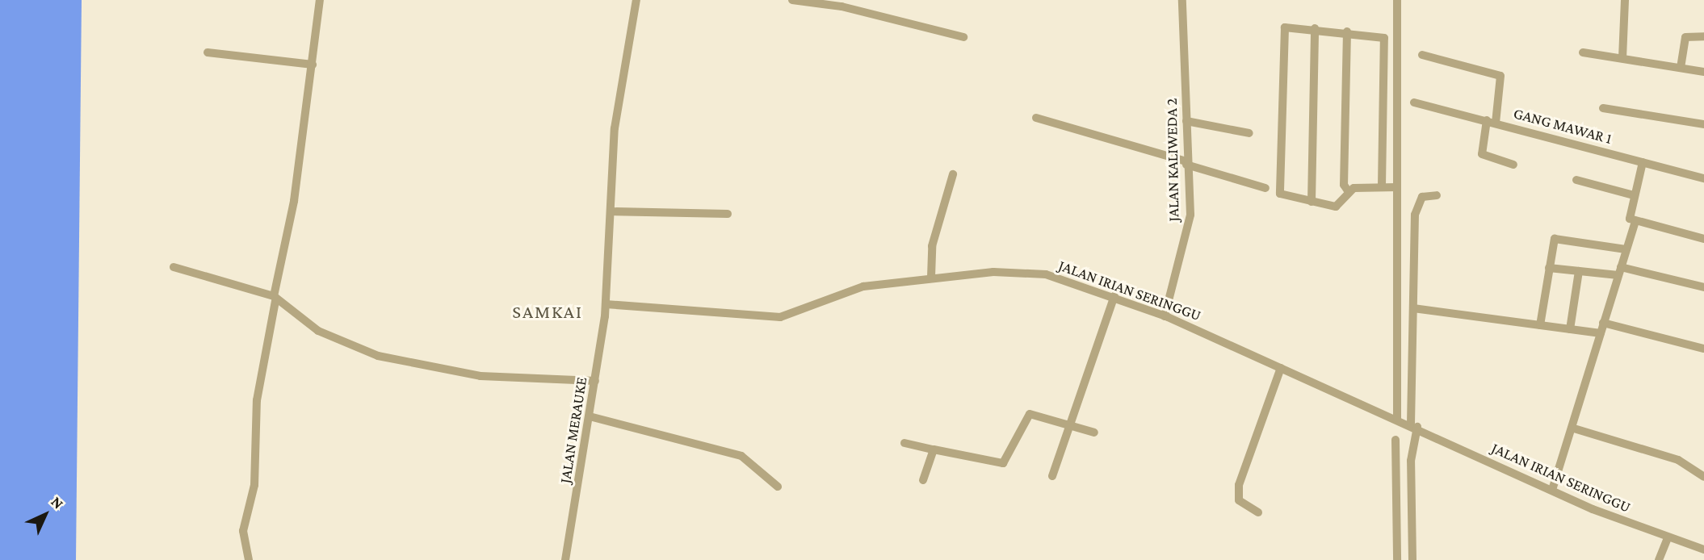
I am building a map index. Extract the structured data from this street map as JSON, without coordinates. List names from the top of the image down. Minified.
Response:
{"streets":{"street":["GANG MAWAR 1","JALAN KALIWEDA 2","JALAN IRIAN SERINGGU","JALAN MERAUKE"]},"crossings":[["JALAN KALIWEDA 2","JALAN IRIAN SERINGGU"],["JALAN IRIAN SERINGGU","JALAN MERAUKE"]],"districts":["SAMKAI"],"north":"top right"}
